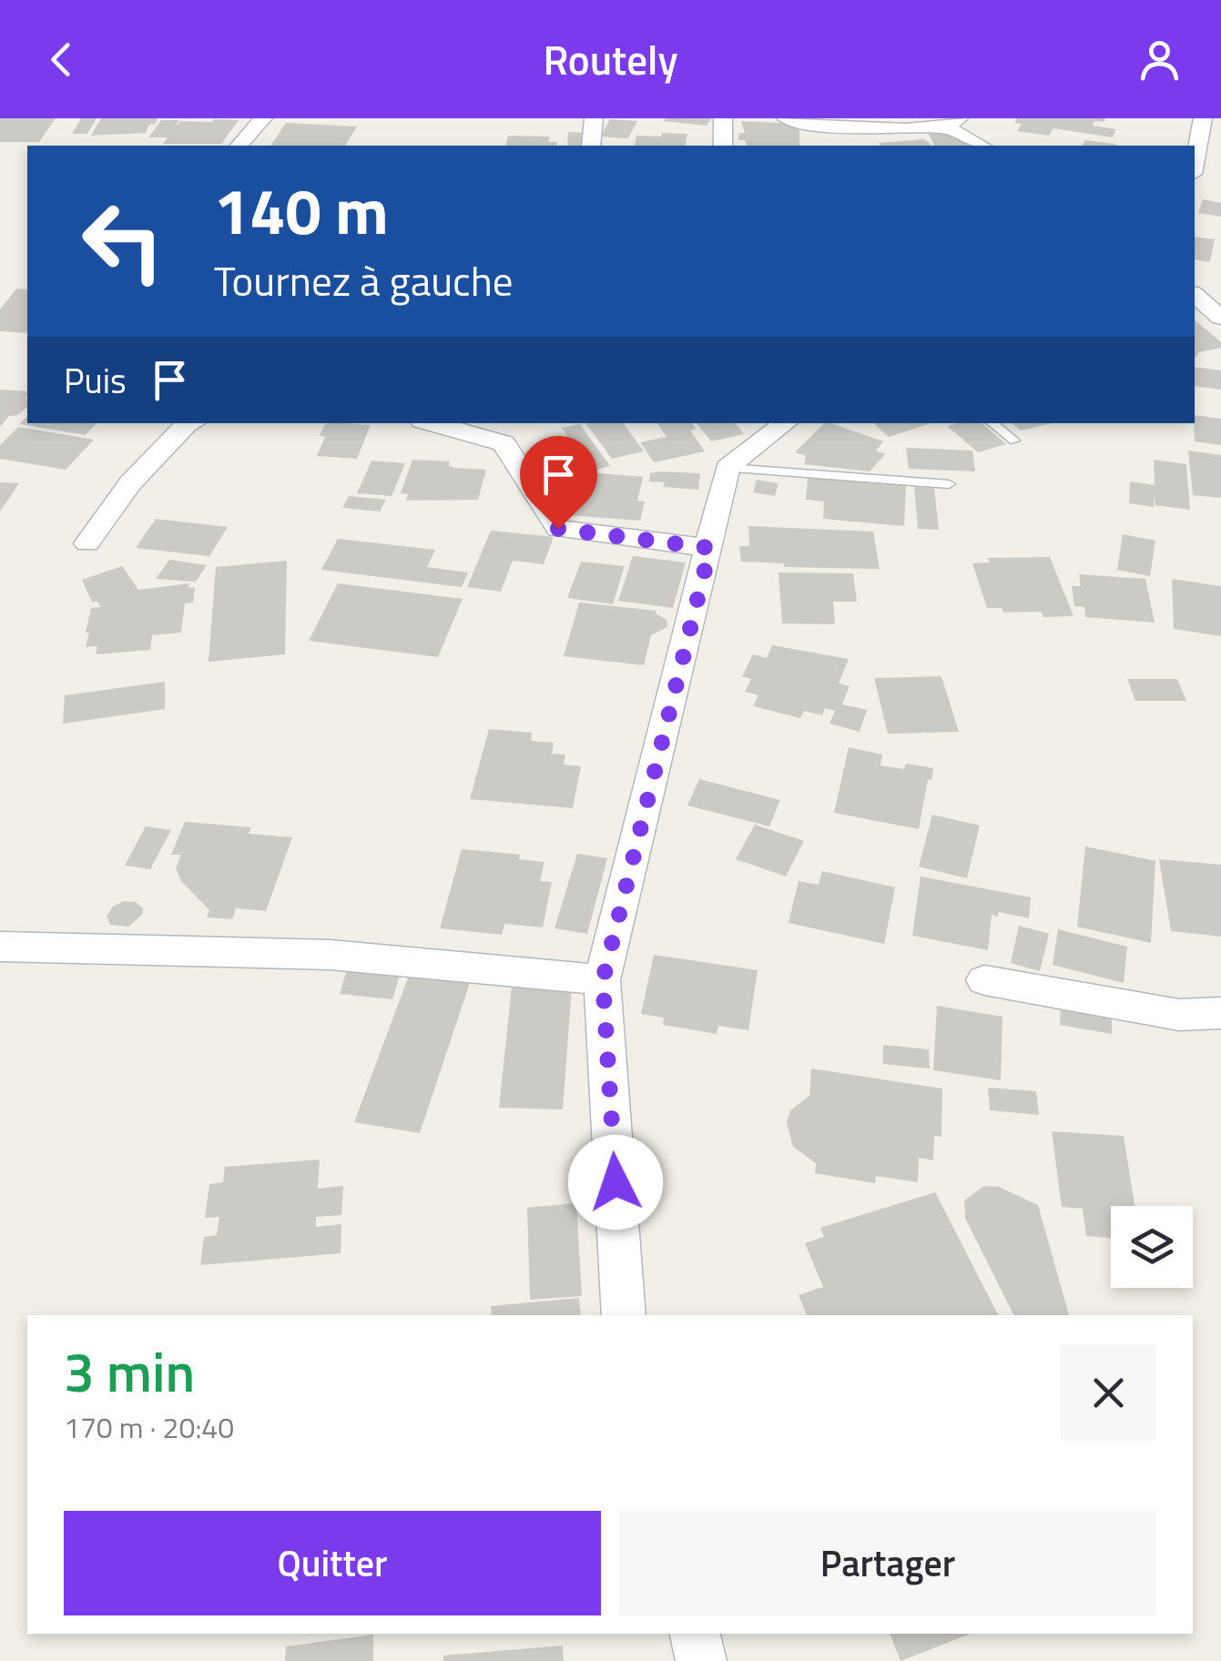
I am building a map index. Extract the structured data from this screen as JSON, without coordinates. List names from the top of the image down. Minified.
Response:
{"page":{"header":"Routely","turn":["140 m","Tournez à gauche"],"then":"Puis","heading":["3 min","170 m · 20:40"],"buttons":["Quitter","Partager"]}}
